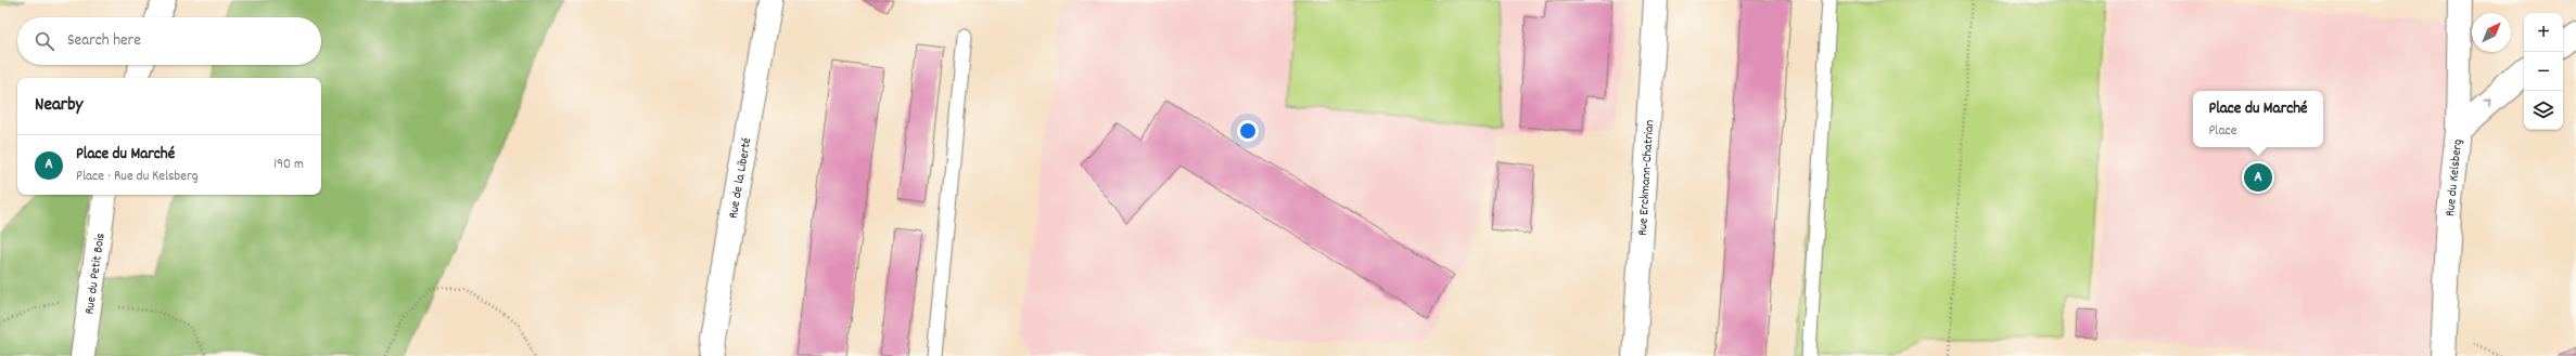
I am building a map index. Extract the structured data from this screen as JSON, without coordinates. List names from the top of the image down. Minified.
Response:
{"streets":{"street":["Rue de la Liberté","Rue Erckmann-Chatrian","Rue du Kelsberg","Rue du Petit Bois"]},"north":"top right","page":{"map_buttons":["+","−"],"search":"Search here","heading":"Nearby","popup":["Place du Marché","Place"],"list":[{"mark":"A","name":"Place du Marché","note":"Place · Rue du Kelsberg","value":"190 m"}],"pins":"A"}}
